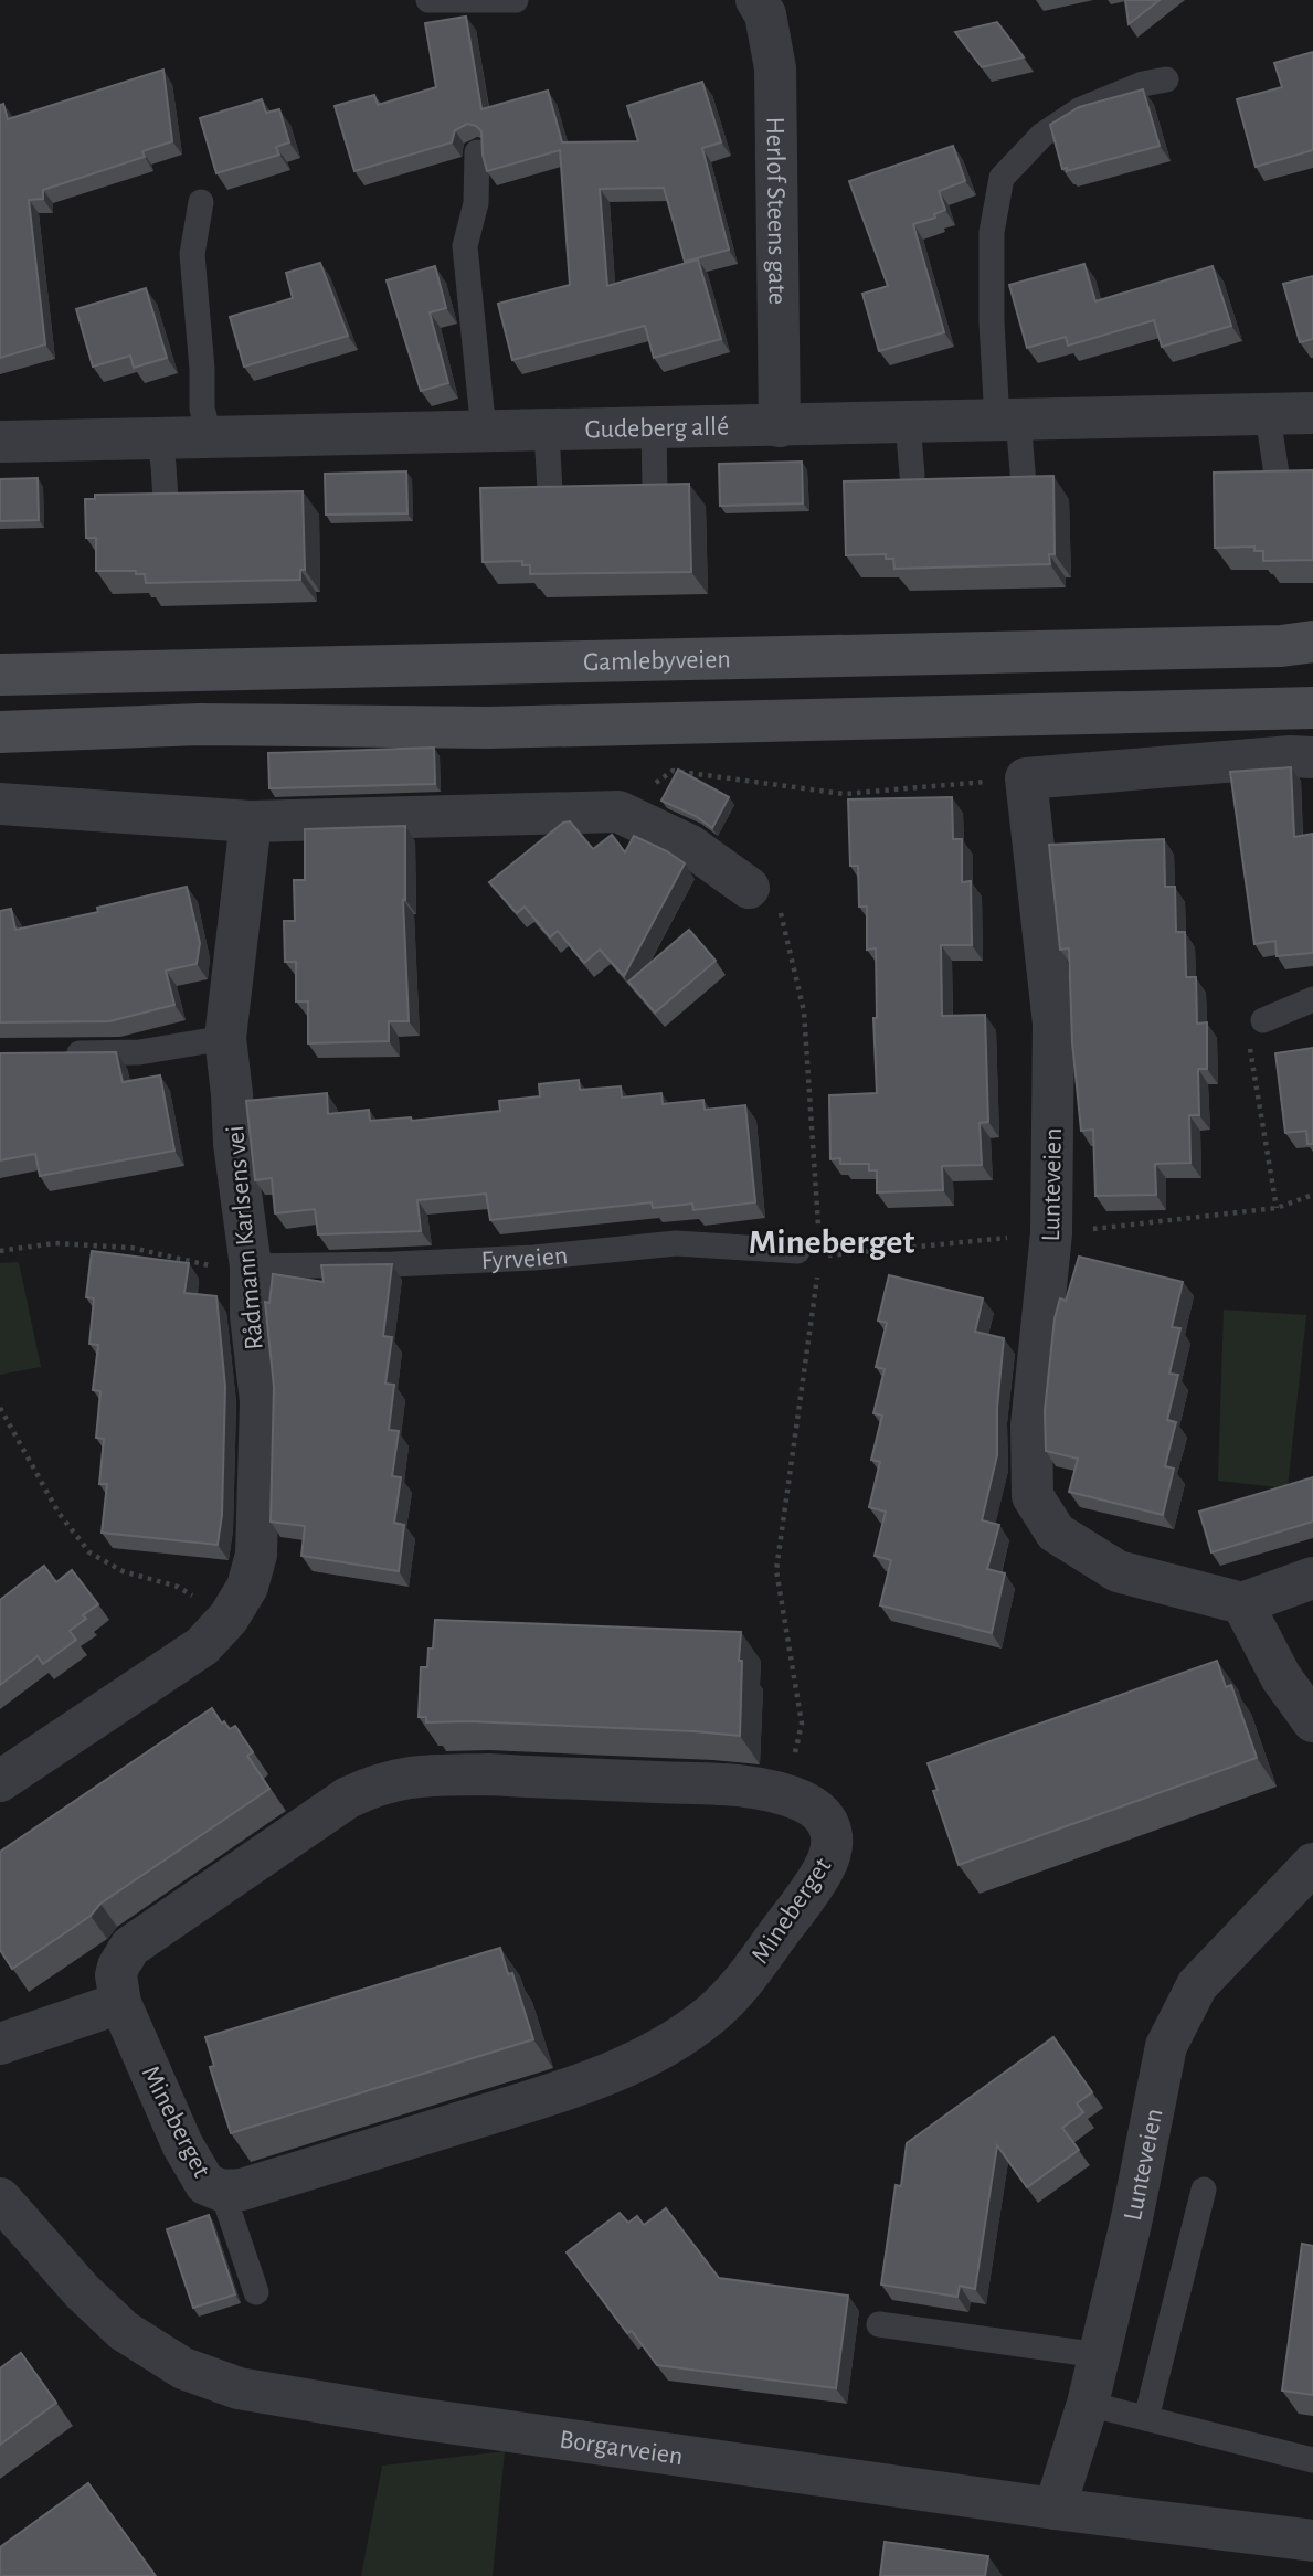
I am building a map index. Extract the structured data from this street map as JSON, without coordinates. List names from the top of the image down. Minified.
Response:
{"streets":{"street":["Herlof Steens gate","Gudeberg allé","Gamlebyveien","Lunteveien","Rådmann Karlsens vei","Mineberget","Borgarveien"],"lane":["Fyrveien"]},"crossings":[["Herlof Steens gate","Gudeberg allé"],["Lunteveien","Borgarveien"],["Rådmann Karlsens vei","Fyrveien"]],"districts":["Mineberget"]}
